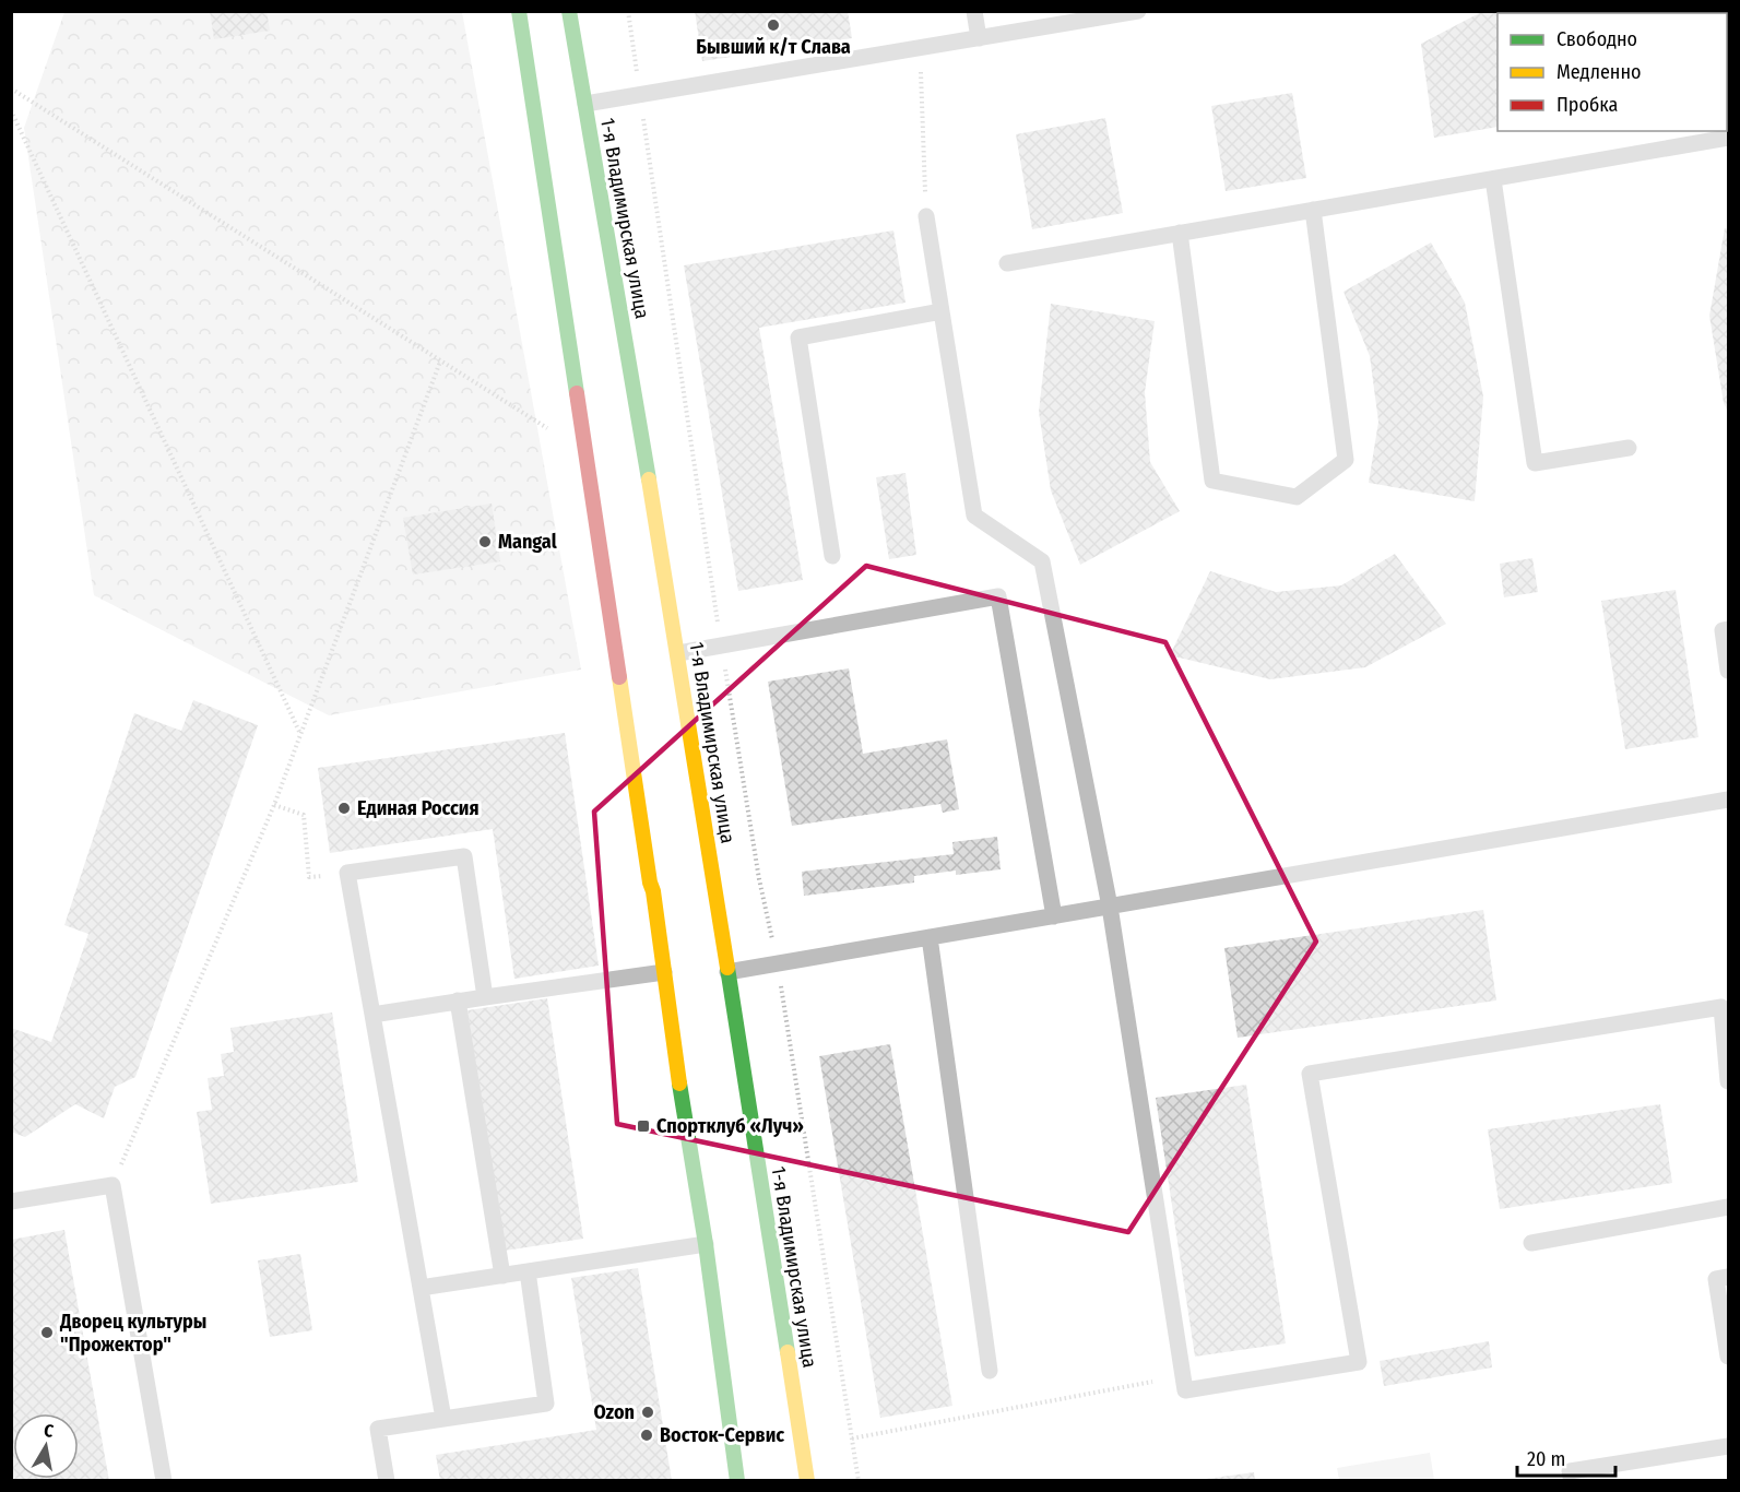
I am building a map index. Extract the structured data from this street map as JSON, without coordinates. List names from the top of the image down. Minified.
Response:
{"streets":{"main road":["1-я Владимирская улица"]},"places":{"other":["Бывший к/т Слава","Mangal","Единая Россия","Дворец культуры \"Прожектор\"","Ozon","Восток-Сервис"],"transit":["Спортклуб «Луч»"]},"legend":["Свободно","Медленно","Пробка"],"scale_bar":"20 m","north":"top"}
